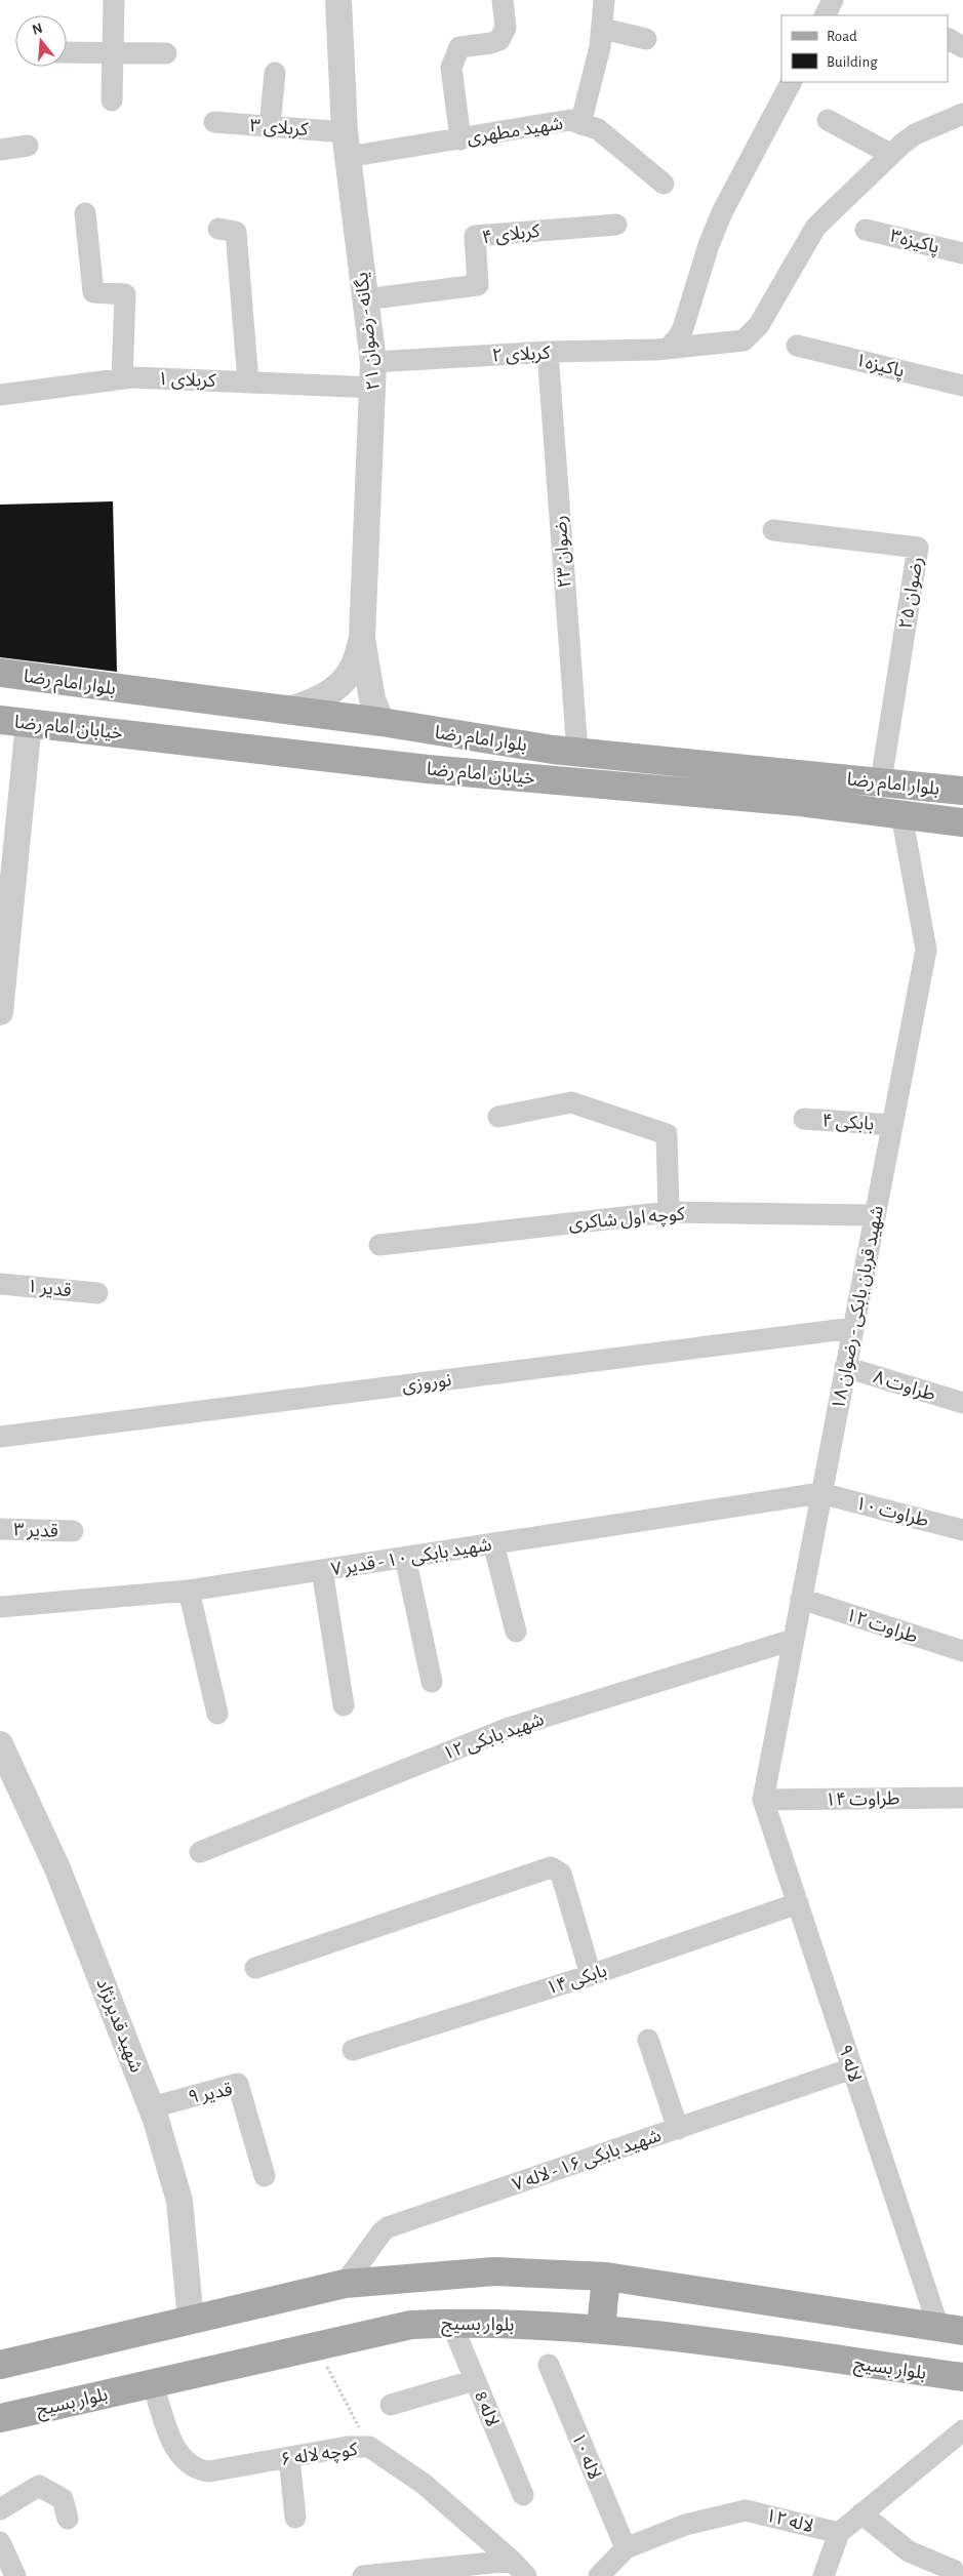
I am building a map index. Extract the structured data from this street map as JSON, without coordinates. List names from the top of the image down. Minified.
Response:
{"streets":{"main road":["بلوار امام رضا","خیابان امام رضا","بلوار بسیج"],"street":["کربلای ۳","شهید مطهری","کربلای ۴","پاکیزه۳","یگانه - رضوان ۲۱","کربلای ۲","پاکیزه۱","کربلای ۱","رضوان ۲۳","رضوان ۲۵","بابکی ۴","کوچه اول شاکری","قدیر ۱","شهید قربان بابکی - رضوان ۱۸","نوروزی","طراوت ۸","طراوت ۱۰","قدیر ۳","شهید بابکی ۱۰ - قدیر ۷","طراوت ۱۲","شهید بابکی ۱۲","طراوت ۱۴","بابکی ۱۴","شهید قدیرنژاد","لاله ۹","قدیر ۹","شهید بابکی ۱۶ - لاله ۷","لاله 8","کوچه لاله ۶","لاله ۱۰","لاله ۱۲"]},"crossings":[["کربلای ۳","شهید مطهری"],["کربلای ۳","یگانه - رضوان ۲۱"],["شهید مطهری","یگانه - رضوان ۲۱"],["کربلای ۴","یگانه - رضوان ۲۱"],["یگانه - رضوان ۲۱","کربلای ۲"],["یگانه - رضوان ۲۱","کربلای ۱"],["یگانه - رضوان ۲۱","بلوار امام رضا"],["کربلای ۲","کربلای ۱"],["کربلای ۲","رضوان ۲۳"],["رضوان ۲۳","بلوار امام رضا"],["رضوان ۲۵","بلوار امام رضا"],["خیابان امام رضا","شهید قربان بابکی - رضوان ۱۸"],["بابکی ۴","شهید قربان بابکی - رضوان ۱۸"],["کوچه اول شاکری","شهید قربان بابکی - رضوان ۱۸"],["شهید قربان بابکی - رضوان ۱۸","نوروزی"],["شهید قربان بابکی - رضوان ۱۸","طراوت ۸"],["شهید قربان بابکی - رضوان ۱۸","طراوت ۱۰"],["شهید قربان بابکی - رضوان ۱۸","شهید بابکی ۱۰ - قدیر ۷"],["شهید قربان بابکی - رضوان ۱۸","طراوت ۱۲"],["شهید قربان بابکی - رضوان ۱۸","شهید بابکی ۱۲"],["شهید قربان بابکی - رضوان ۱۸","طراوت ۱۴"],["شهید قربان بابکی - رضوان ۱۸","لاله ۹"],["طراوت ۱۰","شهید بابکی ۱۰ - قدیر ۷"],["طراوت ۱۴","لاله ۹"],["بابکی ۱۴","لاله ۹"],["شهید قدیرنژاد","قدیر ۹"],["لاله ۹","شهید بابکی ۱۶ - لاله ۷"],["بلوار بسیج","لاله 8"],["بلوار بسیج","کوچه لاله ۶"],["لاله ۱۰","لاله ۱۲"]],"legend":["Road","Building"],"north":"top"}
